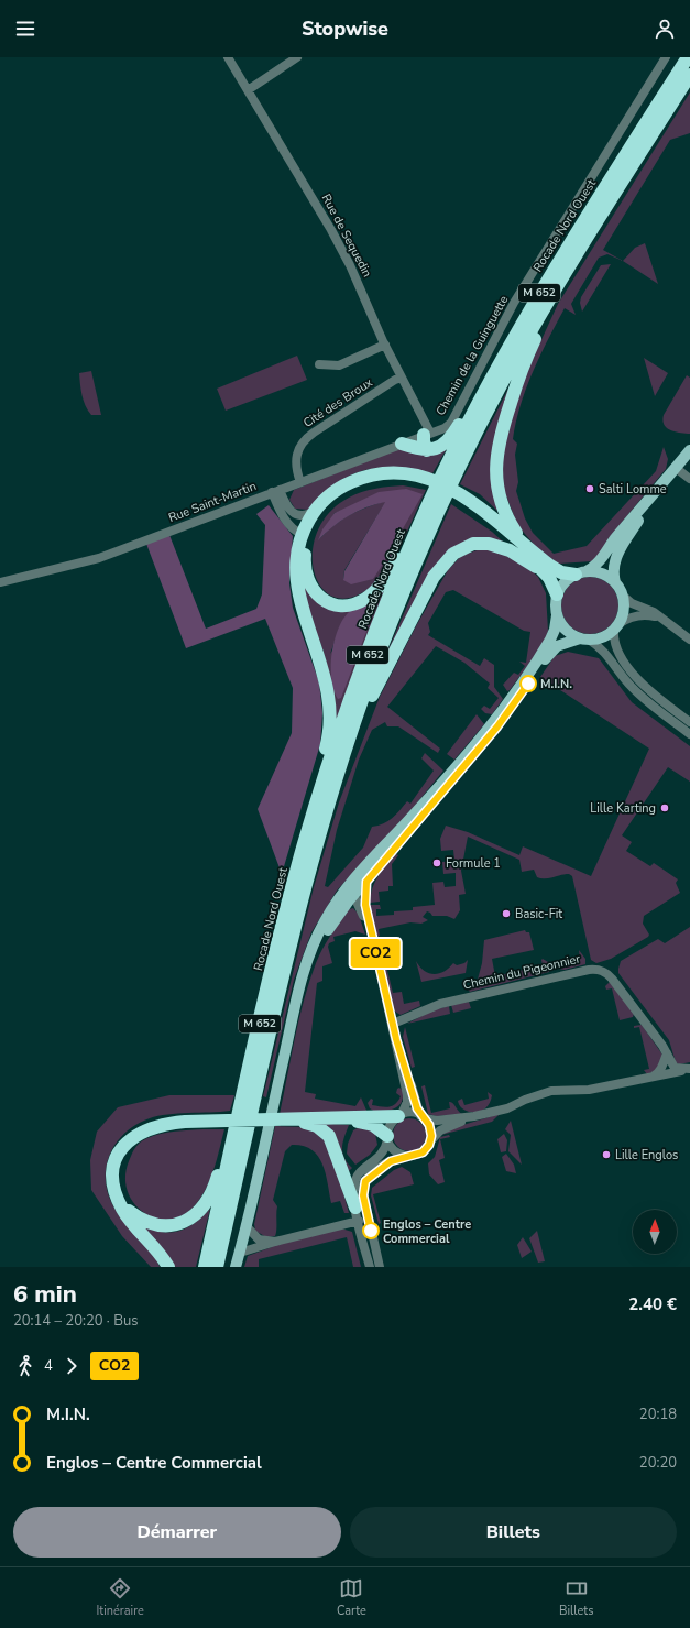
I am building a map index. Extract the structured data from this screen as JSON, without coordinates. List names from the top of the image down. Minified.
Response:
{"streets":{"highway":["Rocade Nord Ouest","M 652"],"street":["Rue de Sequedin","Chemin de la Guinguette","Cité des Broux","Rue Saint-Martin","Chemin du Pigeonnier"]},"crossings":[["Rue de Sequedin","Chemin de la Guinguette"],["Rue de Sequedin","Cité des Broux"],["Rue de Sequedin","Rue Saint-Martin"],["Chemin de la Guinguette","Rue Saint-Martin"],["Cité des Broux","Rue Saint-Martin"]],"places":["Salti Lomme","M.I.N.","Lille Karting","Formule 1","Basic-Fit","Lille Englos","Englos – Centre Commercial"],"lines":["bus line CO2"],"north":"top","page":{"header":"Stopwise","on_map":"CO2","heading":["6 min","20:14 – 20:20 · Bus","2.40 €"],"legs":["4","CO2"],"list":[{"name":"M.I.N.","value":"20:18"},{"name":"Englos – Centre Commercial","value":"20:20"}],"buttons":["Démarrer","Billets"],"tabs":["Itinéraire","Carte","Billets"]}}
